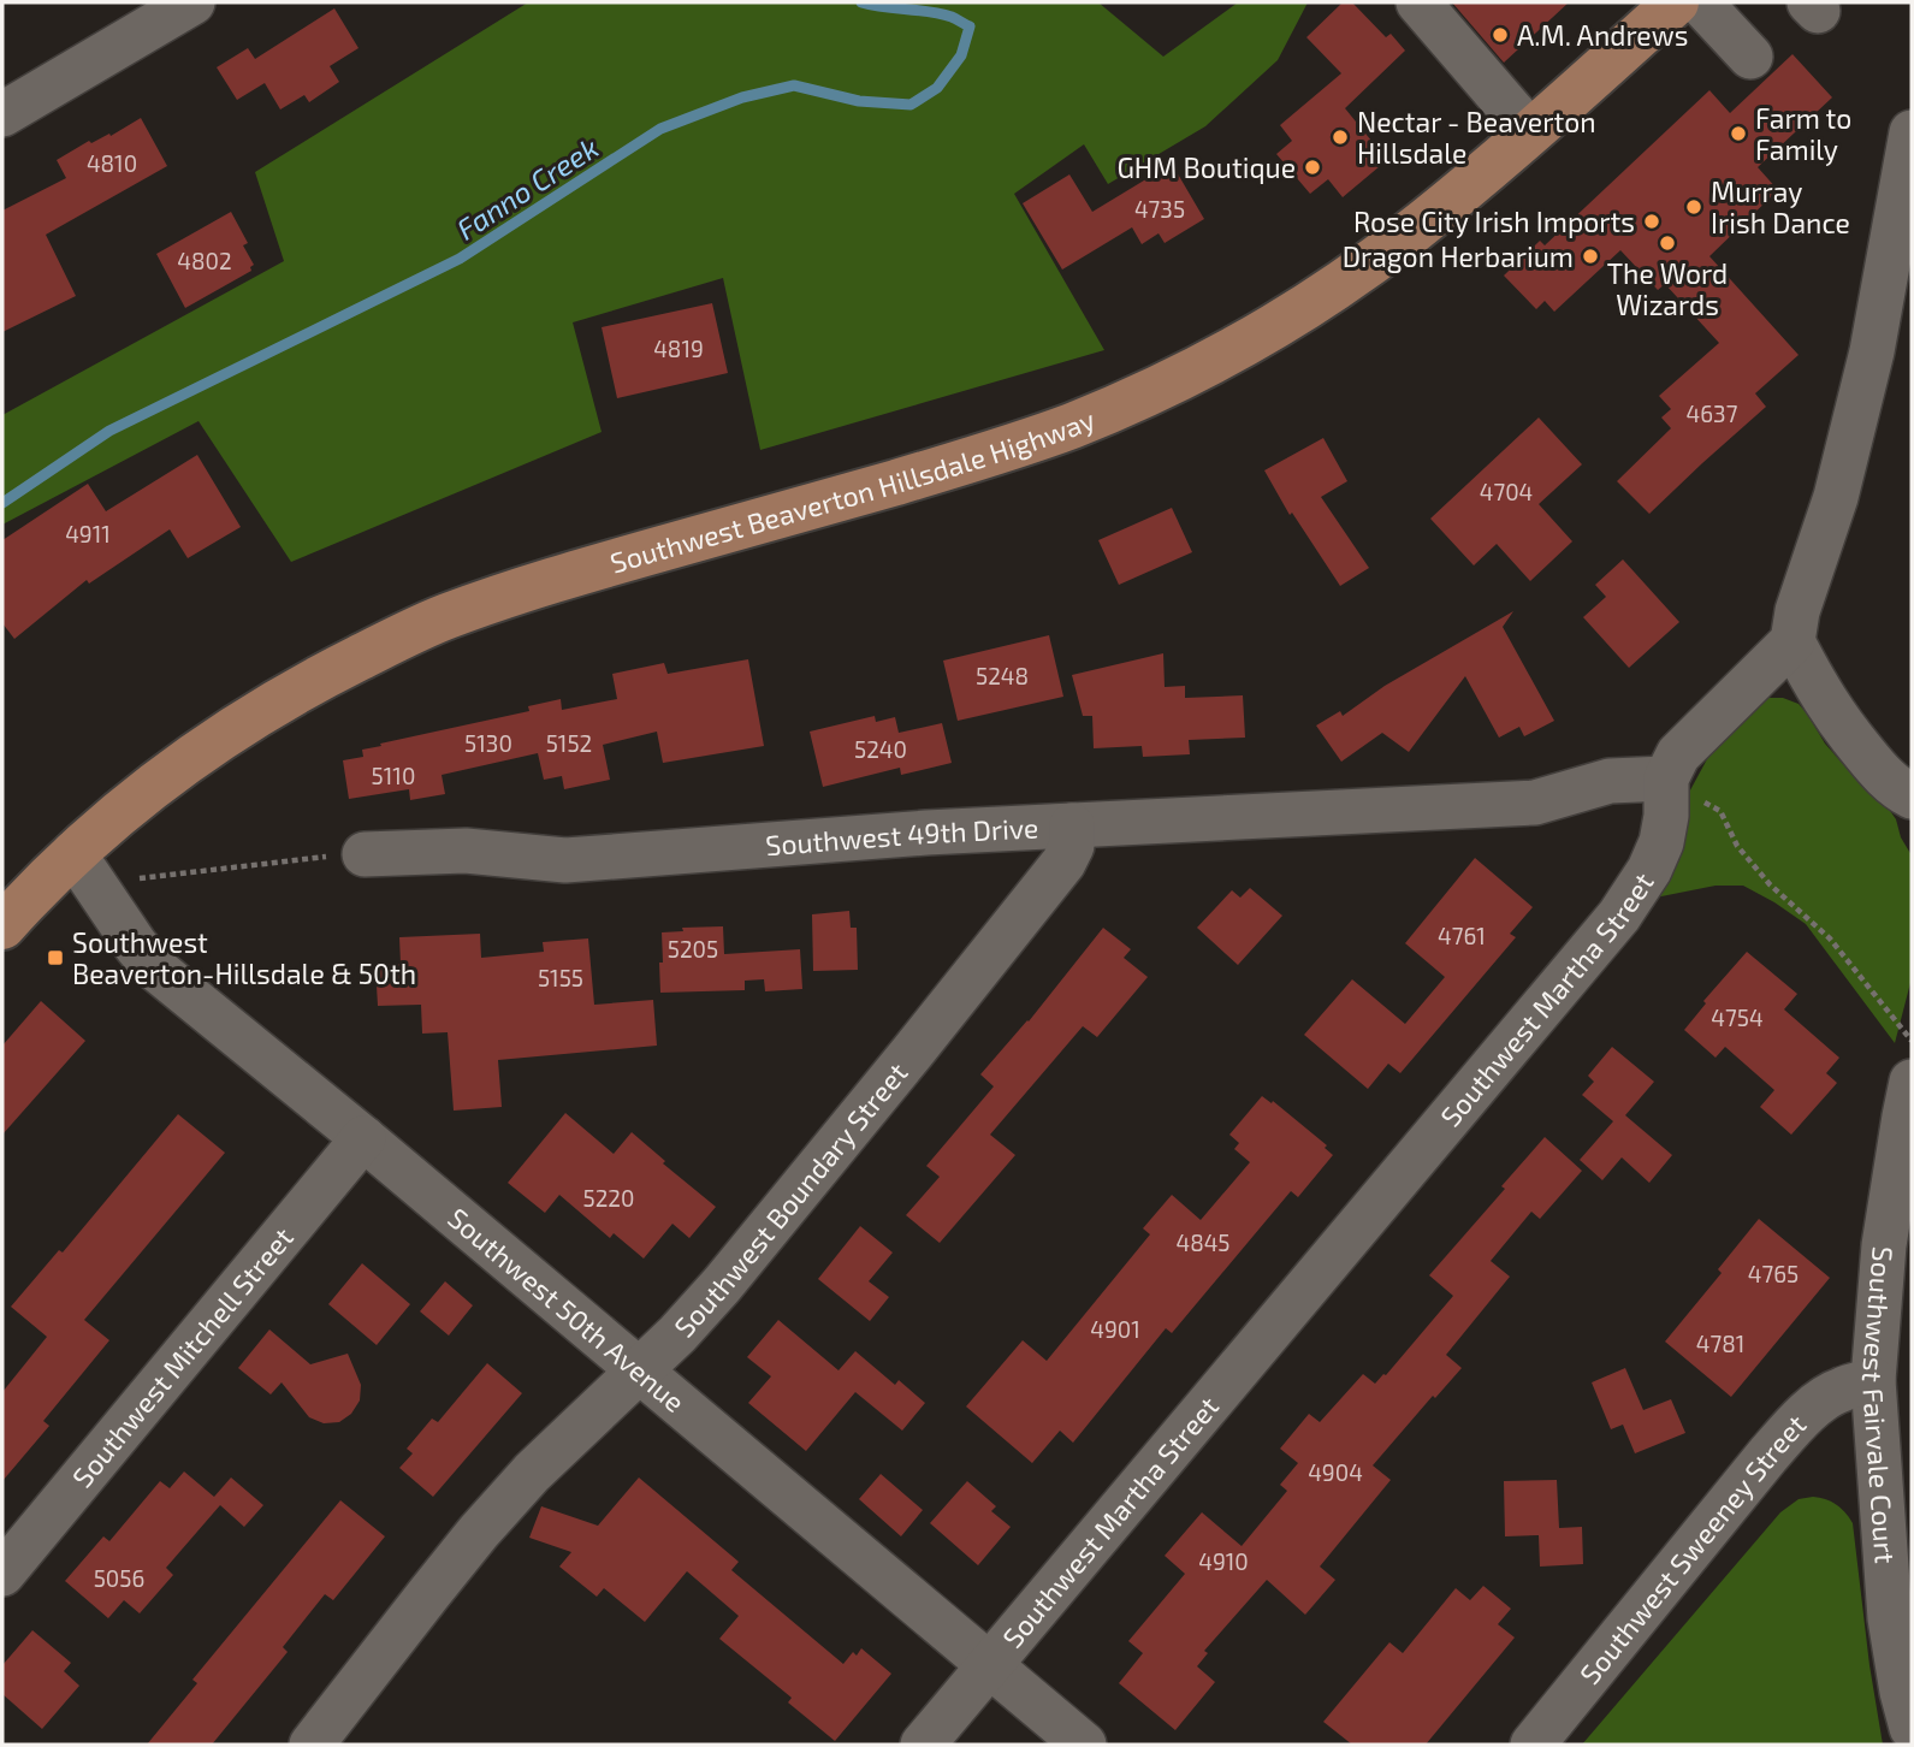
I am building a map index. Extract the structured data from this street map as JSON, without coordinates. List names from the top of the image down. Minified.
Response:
{"streets":{"main road":["Southwest Beaverton Hillsdale Highway"],"street":["Southwest 49th Drive","Southwest Martha Street","Southwest Boundary Street","Southwest 50th Avenue","Southwest Mitchell Street","Southwest Fairvale Court","Southwest Sweeney Street"]},"crossings":[["Southwest Beaverton Hillsdale Highway","Southwest 50th Avenue"],["Southwest 49th Drive","Southwest Martha Street"],["Southwest 49th Drive","Southwest Boundary Street"],["Southwest Martha Street","Southwest 50th Avenue"],["Southwest Boundary Street","Southwest 50th Avenue"],["Southwest 50th Avenue","Southwest Mitchell Street"],["Southwest Fairvale Court","Southwest Sweeney Street"]],"water":["Fanno Creek"],"places":{"other":["A.M. Andrews","Farm to Family","Nectar - Beaverton Hillsdale","GHM Boutique","Murray Irish Dance","Rose City Irish Imports","The Word Wizards","Dragon Herbarium"],"transit":["Southwest Beaverton-Hillsdale & 50th"]},"house_numbers":["4810","4735","4802","4819","4637","4704","4911","5248","5130","5152","5240","5110","4761","5205","5155","4754","5220","4845","4765","4901","4781","4904","4910","5056"]}
